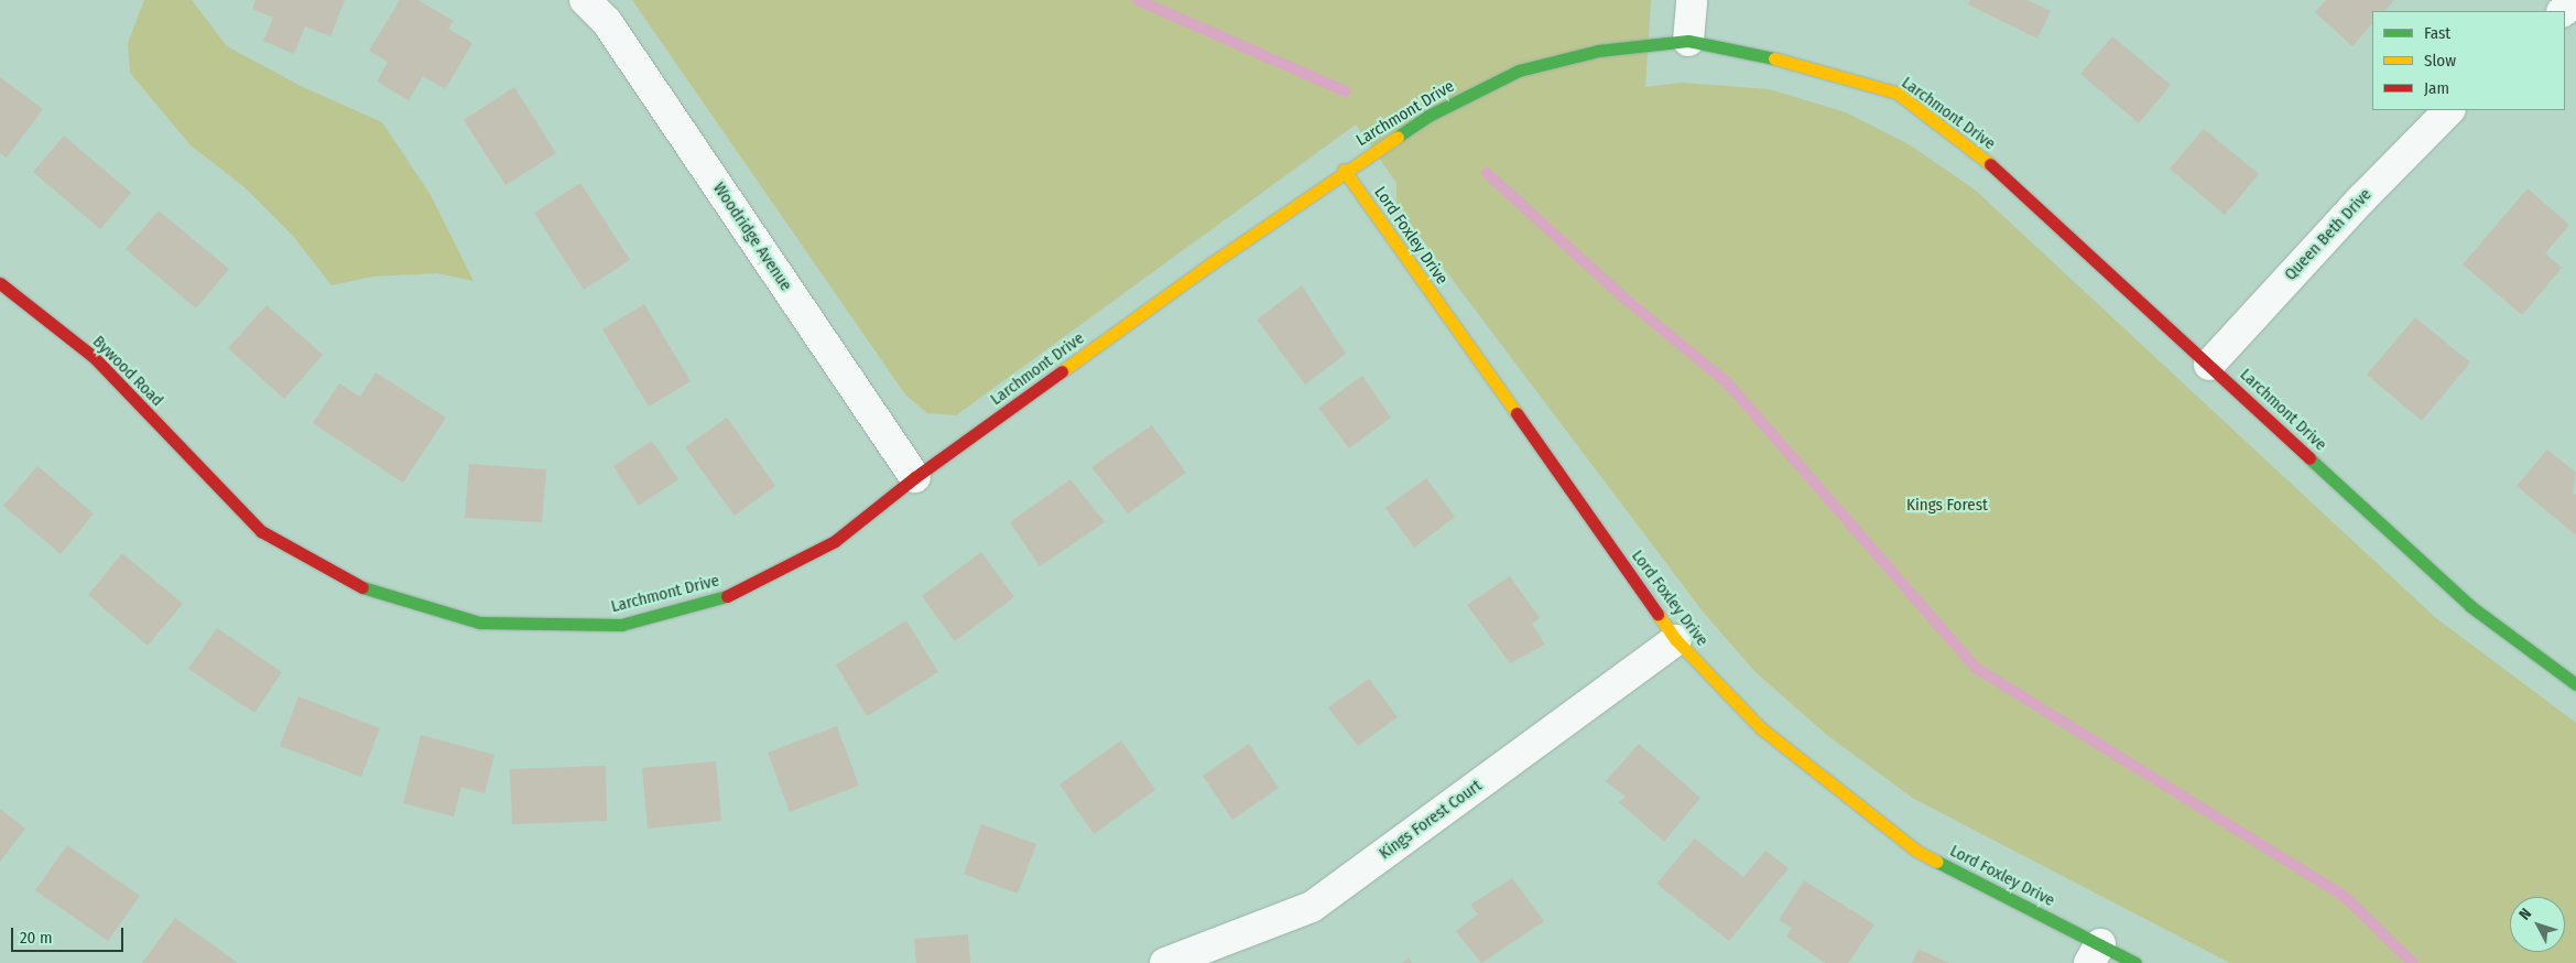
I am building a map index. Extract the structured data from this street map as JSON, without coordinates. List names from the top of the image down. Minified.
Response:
{"streets":{"street":["Larchmont Drive","Queen Beth Drive","Lord Foxley Drive","Woodridge Avenue","Bywood Road","Kings Forest Court"]},"crossings":[["Larchmont Drive","Queen Beth Drive"],["Larchmont Drive","Lord Foxley Drive"],["Larchmont Drive","Woodridge Avenue"],["Larchmont Drive","Bywood Road"],["Lord Foxley Drive","Kings Forest Court"]],"parks":["Kings Forest"],"legend":["Fast","Slow","Jam"],"scale_bar":"20 m","north":"top left"}
